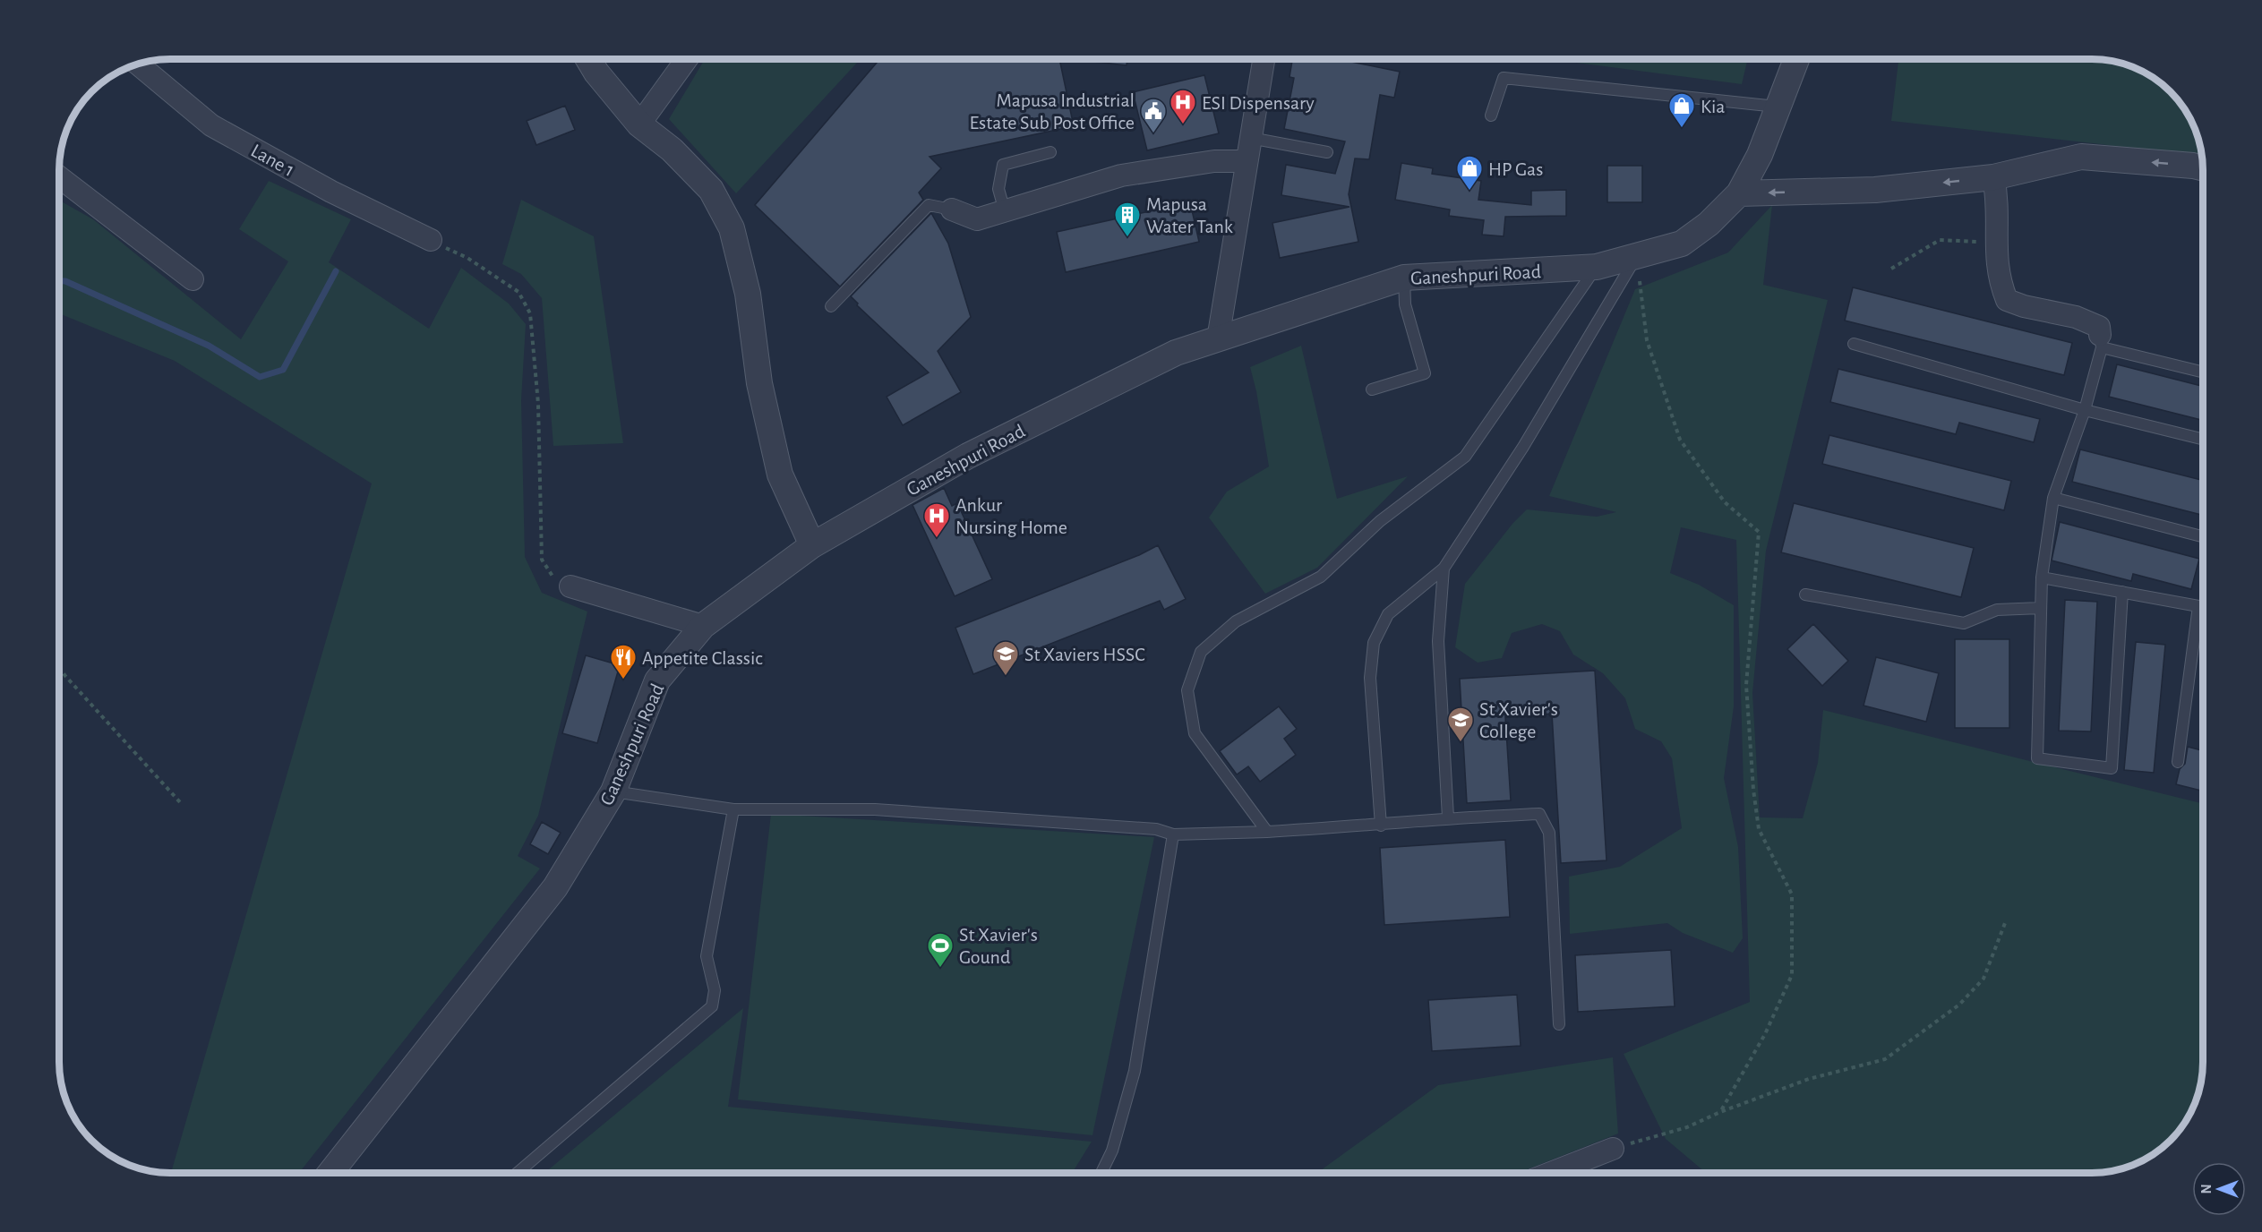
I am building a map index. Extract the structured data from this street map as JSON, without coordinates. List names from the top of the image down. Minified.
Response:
{"streets":{"street":["Lane 1","Ganeshpuri Road"]},"places":{"hospital":["ESI Dispensary","Ankur Nursing Home"],"shop":["Kia","HP Gas"],"public building":["Mapusa Industrial Estate Sub Post Office"],"building":["Mapusa Water Tank"],"school or university":["St Xaviers HSSC","St Xavier's College"],"restaurant":["Appetite Classic"],"sports":["St Xavier's Gound"]},"north":"left"}
